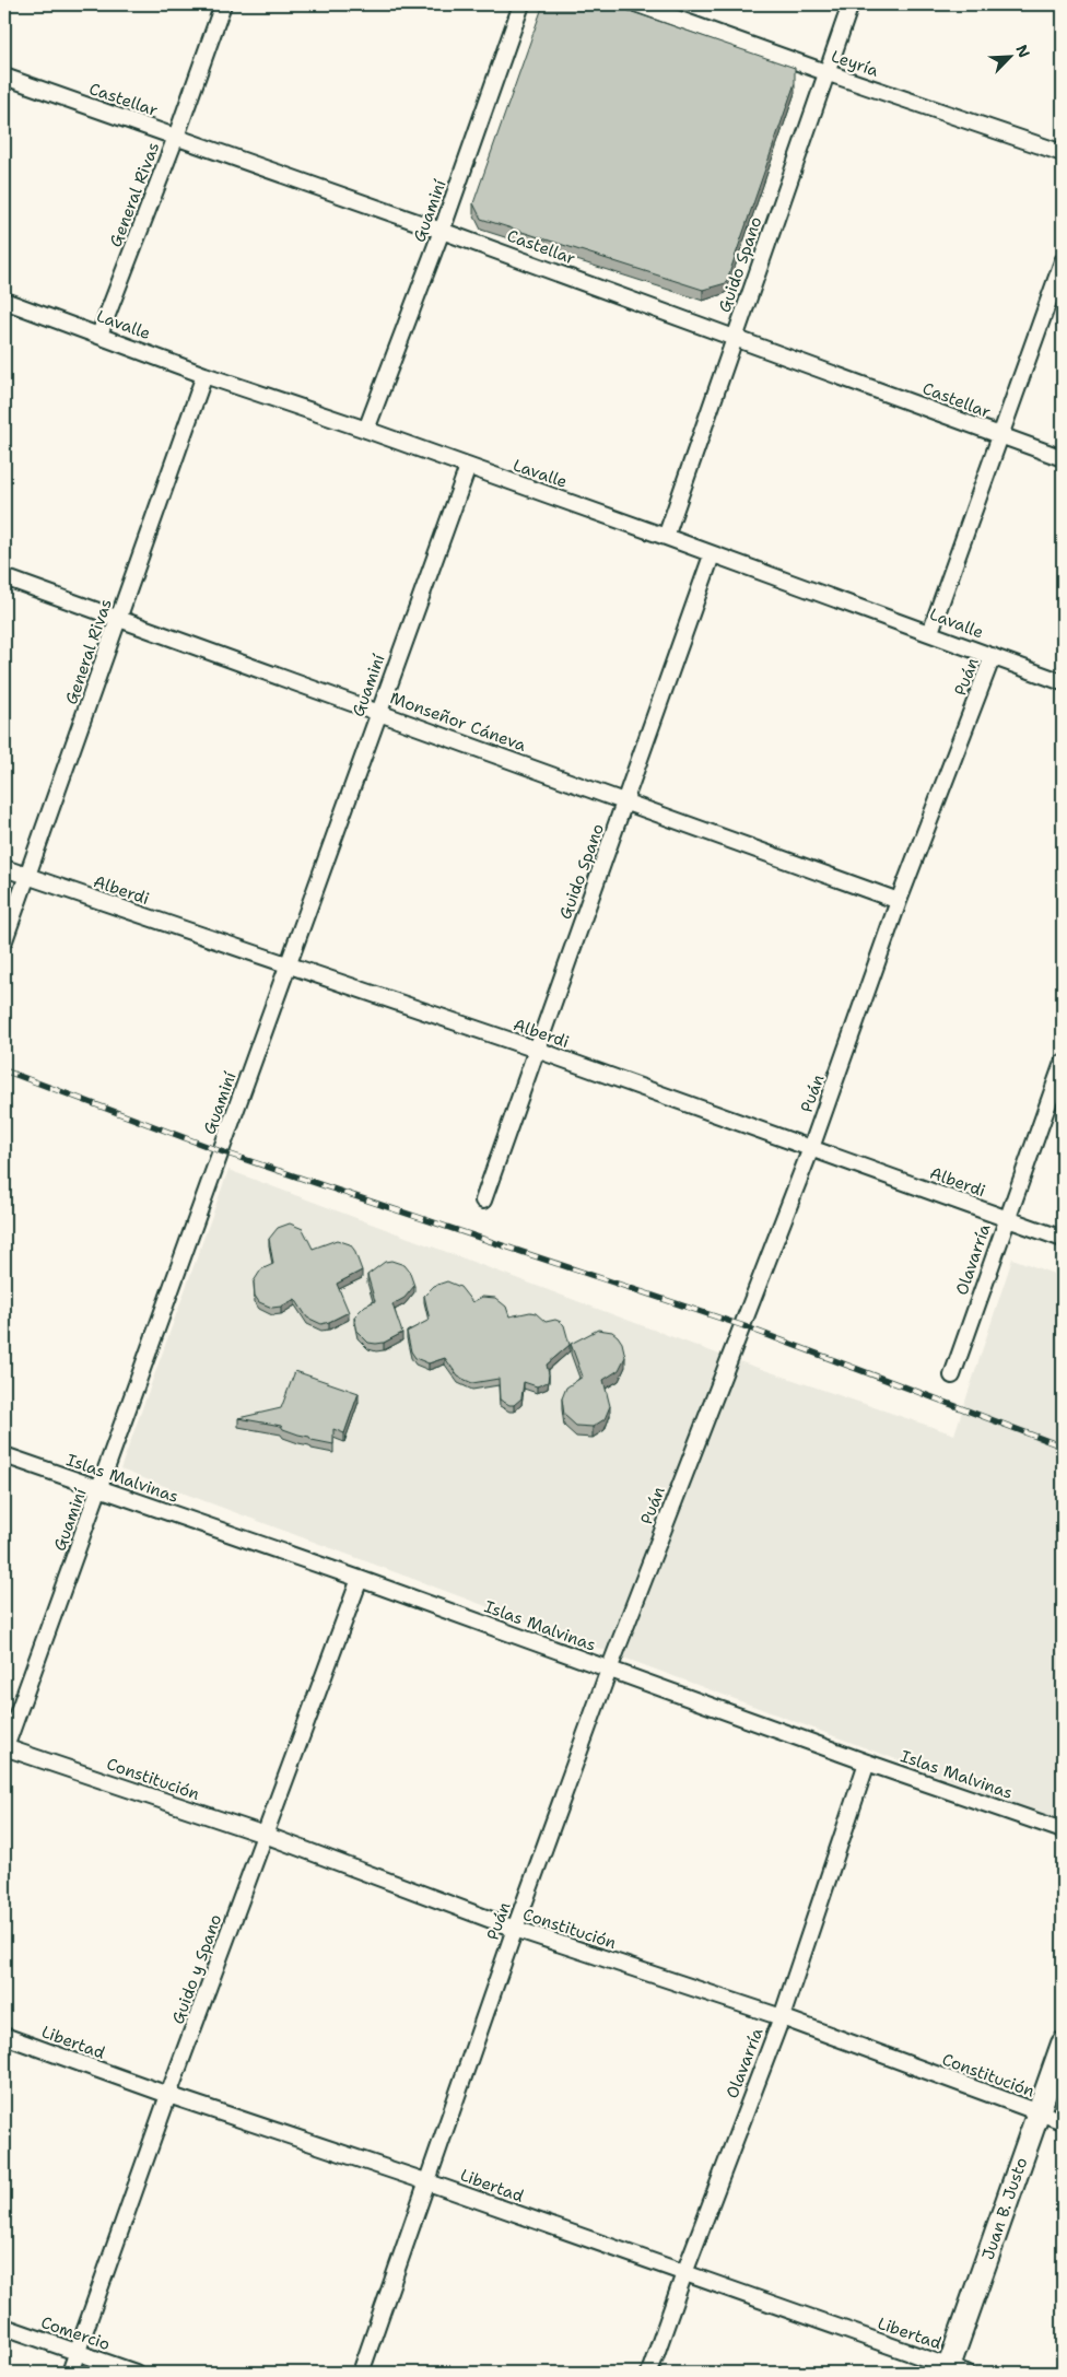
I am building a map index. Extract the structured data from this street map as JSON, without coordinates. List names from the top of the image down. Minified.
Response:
{"streets":{"main road":["Juan B. Justo"],"street":["Leyría","Castellar","General Rivas","Guaminí","Guido Spano","Lavalle","Puán","Monseñor Cáneva","Alberdi","Olavarría","Islas Malvinas","Constitución","Guido y Spano","Libertad","Comercio"]},"crossings":[["Leyría","Guido Spano"],["Castellar","General Rivas"],["Castellar","Guaminí"],["Castellar","Guido Spano"],["General Rivas","Lavalle"],["General Rivas","Monseñor Cáneva"],["General Rivas","Alberdi"],["Guaminí","Lavalle"],["Guaminí","Monseñor Cáneva"],["Guaminí","Alberdi"],["Guaminí","Islas Malvinas"],["Guaminí","Constitución"],["Guido Spano","Lavalle"],["Guido Spano","Monseñor Cáneva"],["Guido Spano","Alberdi"],["Lavalle","Puán"],["Puán","Monseñor Cáneva"],["Puán","Alberdi"],["Puán","Islas Malvinas"],["Puán","Constitución"],["Puán","Libertad"],["Alberdi","Olavarría"],["Olavarría","Islas Malvinas"],["Olavarría","Constitución"],["Olavarría","Libertad"],["Islas Malvinas","Guido y Spano"],["Constitución","Guido y Spano"],["Constitución","Juan B. Justo"],["Guido y Spano","Libertad"],["Guido y Spano","Comercio"],["Libertad","Juan B. Justo"]],"north":"top right"}
